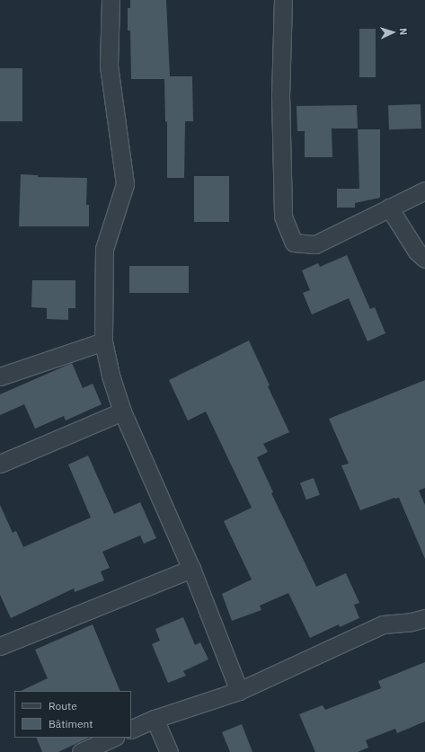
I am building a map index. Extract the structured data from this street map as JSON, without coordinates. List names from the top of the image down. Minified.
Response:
{"legend":["Route","Bâtiment"],"north":"right"}
